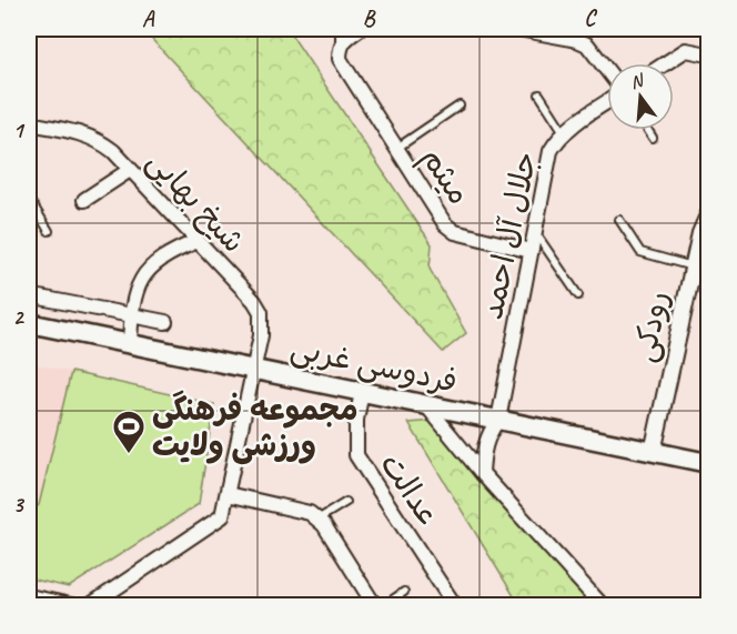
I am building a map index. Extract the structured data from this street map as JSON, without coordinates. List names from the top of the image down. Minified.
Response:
{"streets":{"main road":["فردوسی غربی"],"street":["میثم","شیخ بهایی","جلال آل احمد","رودکی","عدالت"]},"crossings":[["میثم","جلال آل احمد"],["شیخ بهایی","فردوسی غربی"],["جلال آل احمد","فردوسی غربی"],["رودکی","فردوسی غربی"],["فردوسی غربی","عدالت"]],"places":{"sports":["مجموعه فرهنگی ورزشی ولایت"]},"north":"top","grid":{"columns":["A","B","C"],"rows":["1","2","3"]}}
